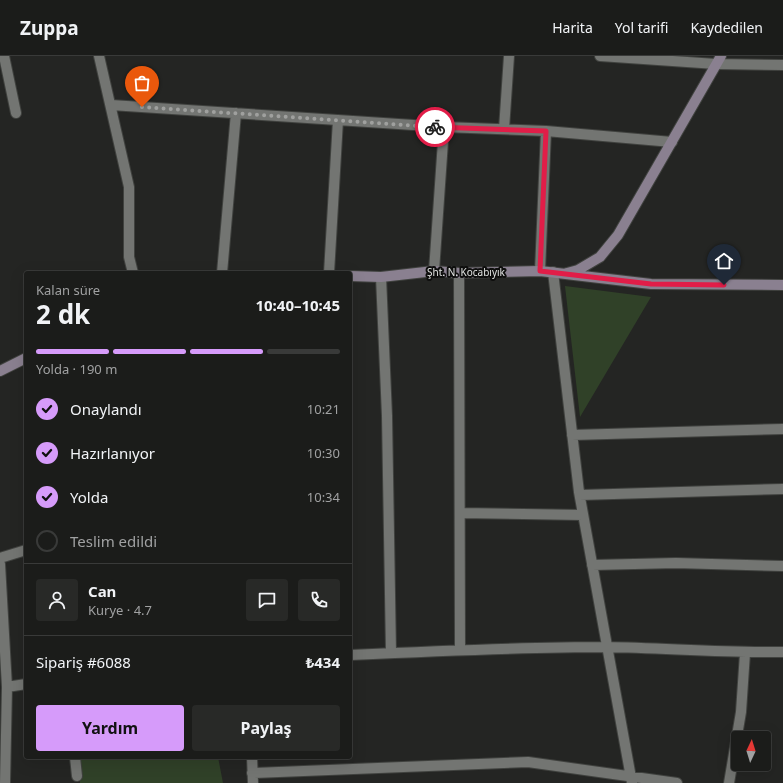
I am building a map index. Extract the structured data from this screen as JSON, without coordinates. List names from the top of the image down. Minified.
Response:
{"streets":{"street":["Şht. N. Kocabıyık"]},"north":"top","page":{"header":"Zuppa","nav":["Harita","Yol tarifi","Kaydedilen"],"heading":["2 dk","Kalan süre","10:40–10:45"],"panel":["Can","Kurye · 4.7","Sipariş #6088","₺434"],"bar":"Yolda · 190 m","list":[["Onaylandı","10:21"],["Hazırlanıyor","10:30"],["Yolda","10:34"],"Teslim edildi"],"buttons":["Yardım","Paylaş"]}}
